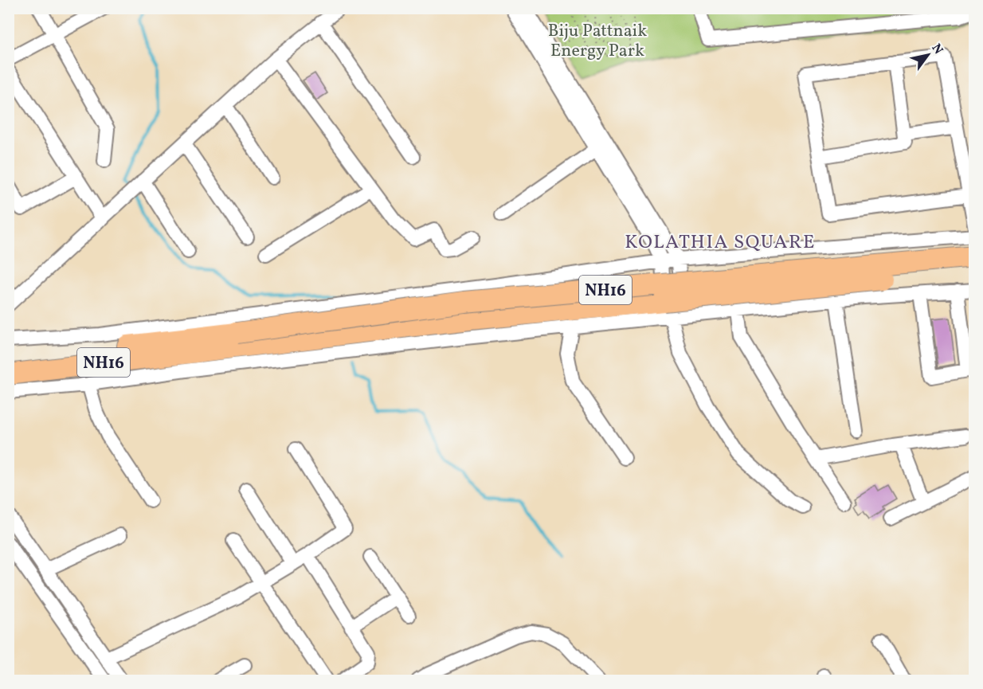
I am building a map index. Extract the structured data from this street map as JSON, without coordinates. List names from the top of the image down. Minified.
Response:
{"streets":{"highway":["NH16"]},"districts":["KOLATHIA SQUARE"],"parks":["Biju Pattnaik Energy Park"],"north":"top right"}
